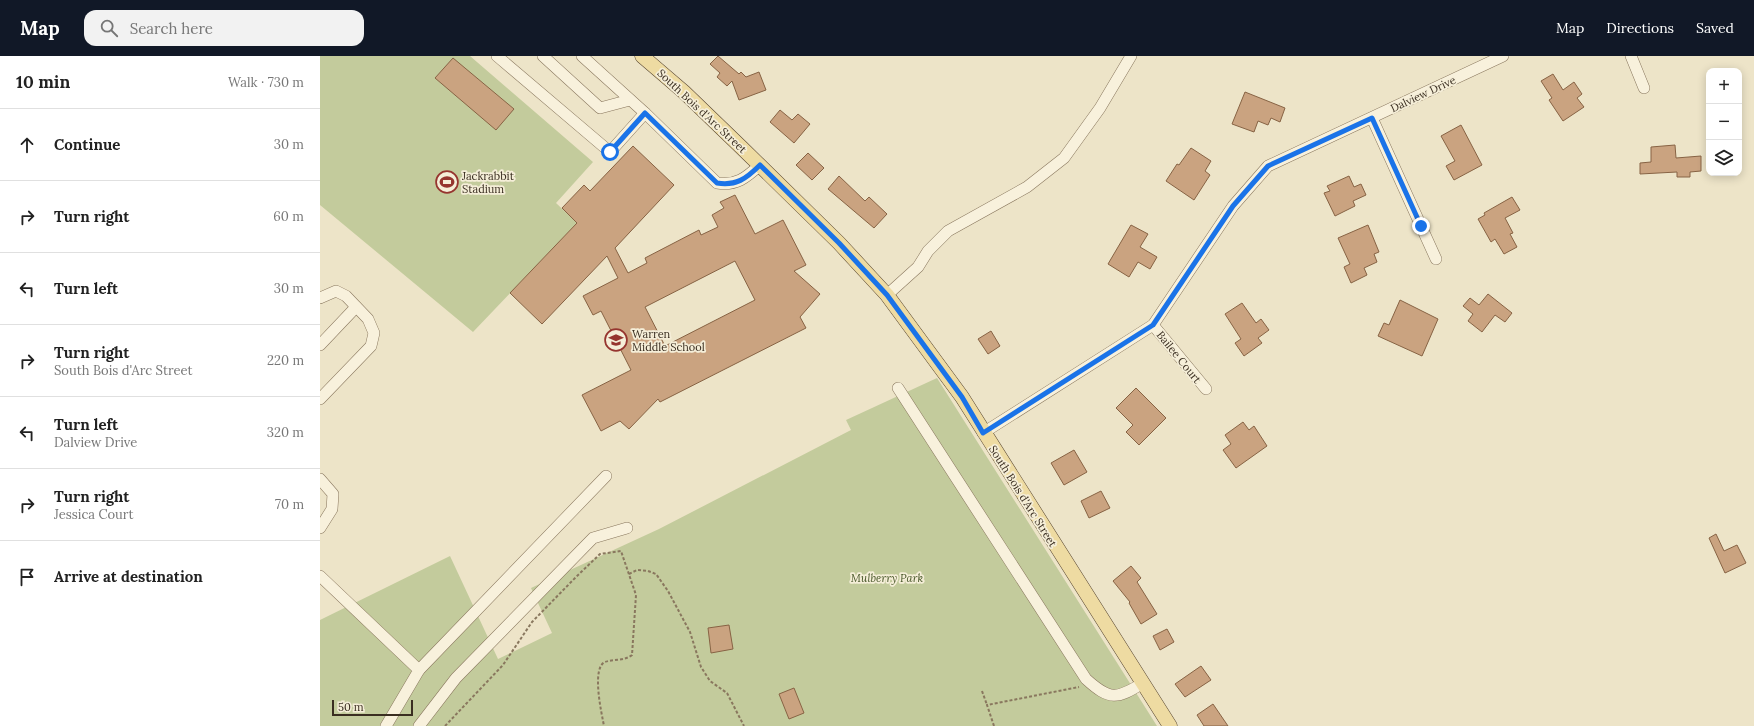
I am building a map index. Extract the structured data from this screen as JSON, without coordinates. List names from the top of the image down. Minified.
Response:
{"streets":{"main road":["South Bois d'Arc Street"],"street":["Dalview Drive","Bailee Court"]},"crossings":[["Dalview Drive","South Bois d'Arc Street"],["Dalview Drive","Bailee Court"]],"parks":["Mulberry Park"],"places":{"sports":["Jackrabbit Stadium"],"school or university":["Warren Middle School"]},"scale_bar":"50 m","page":{"header":"Map","search":"Search here","nav":["Map","Directions","Saved"],"heading":["10 min","Walk · 730 m"],"map_buttons":["+","−"],"list":[["Continue","30 m"],["Turn right","60 m"],["Turn left","30 m"],["Turn right","South Bois d'Arc Street","220 m"],["Turn left","Dalview Drive","320 m"],["Turn right","Jessica Court","70 m"],"Arrive at destination"],"scale":"50 m"}}
